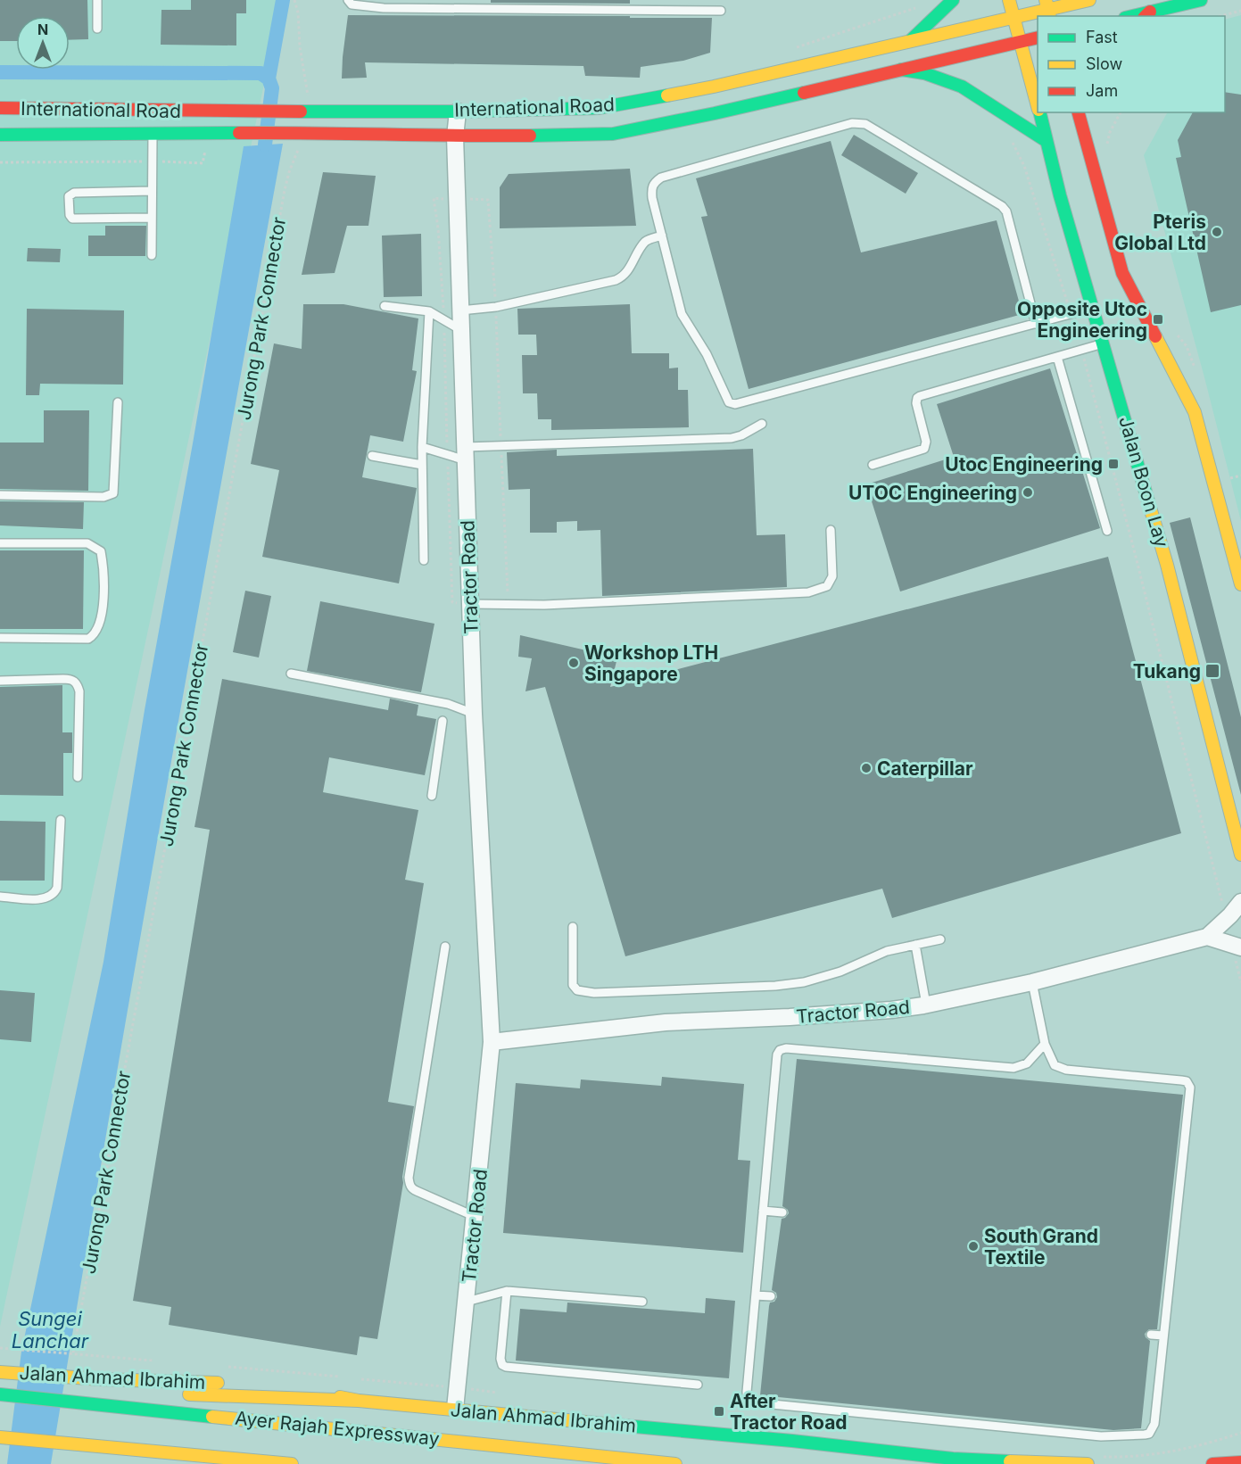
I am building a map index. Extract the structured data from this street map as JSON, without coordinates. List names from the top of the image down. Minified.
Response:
{"streets":{"main road":["International Road","Jalan Boon Lay","Jalan Ahmad Ibrahim","Ayer Rajah Expressway"],"street":["Tractor Road"],"path":["Jurong Park Connector"]},"crossings":[["International Road","Jalan Boon Lay"],["International Road","Tractor Road"],["Tractor Road","Jalan Ahmad Ibrahim"]],"water":["Sungei Lanchar"],"places":{"other":["Pteris Global Ltd","UTOC Engineering","Workshop LTH Singapore","Caterpillar","South Grand Textile"],"transit":["Opposite Utoc Engineering","Utoc Engineering","Tukang","After Tractor Road"]},"legend":["Fast","Slow","Jam"],"north":"top"}
